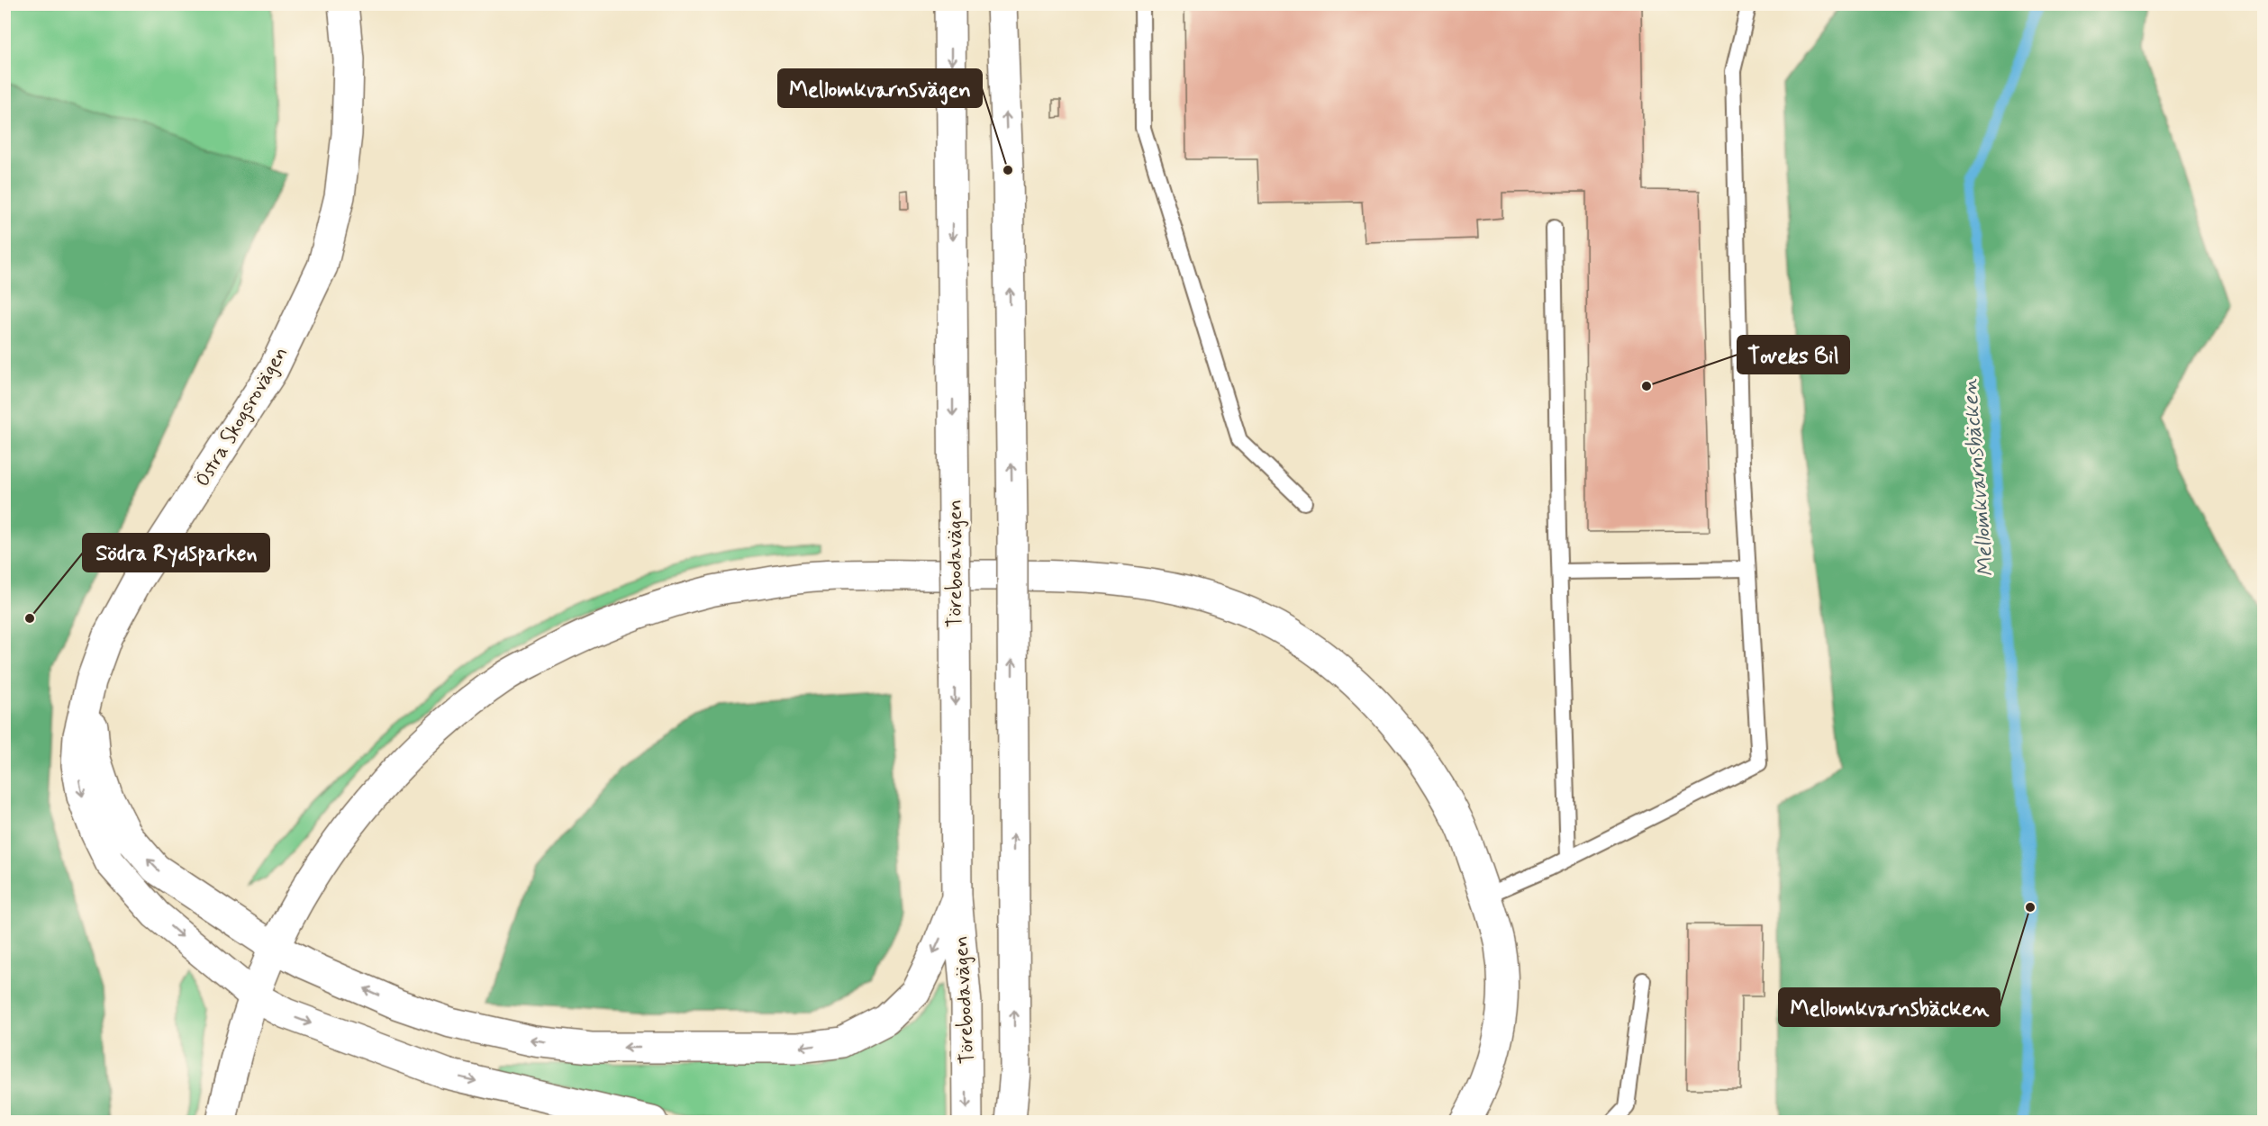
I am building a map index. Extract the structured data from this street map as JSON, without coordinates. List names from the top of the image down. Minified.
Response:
{"streets":{"main road":["Östra Skogsrovägen","Törebodavägen"]},"crossings":[["Östra Skogsrovägen","Törebodavägen"]],"water":["Mellomkvarnsbäcken"],"places":["Mellomkvarnsvägen","Toveks Bil","Södra Rydsparken","Mellomkvarnsbäcken"]}
